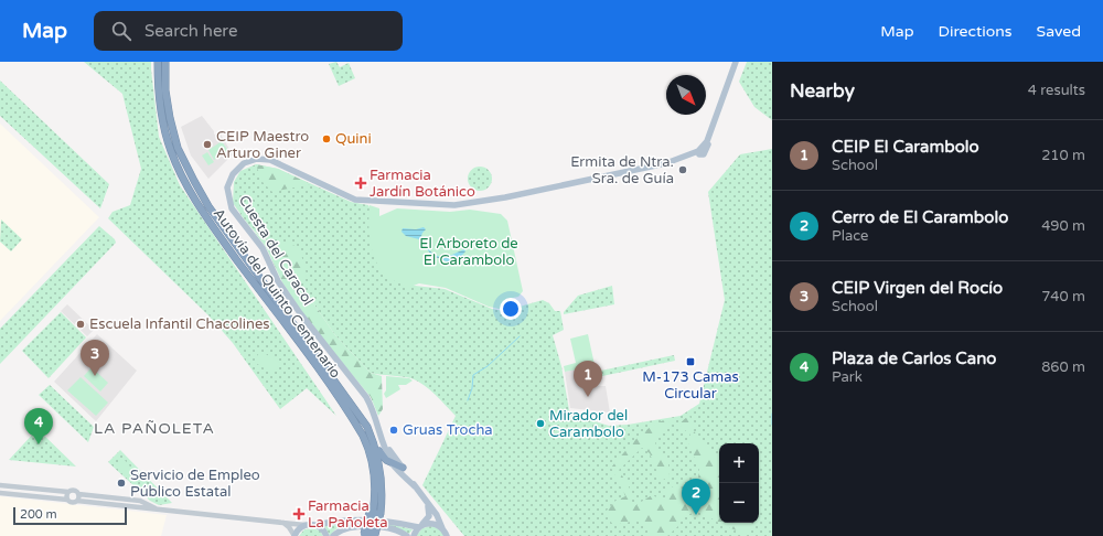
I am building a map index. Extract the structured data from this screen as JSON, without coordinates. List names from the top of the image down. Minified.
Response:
{"streets":{"highway":["Autovía del Quinto Centenario"],"main road":["Cuesta del Caracol"]},"districts":["LA PAÑOLETA"],"parks":["El Arboreto de El Carambolo"],"places":{"other":["Quini","CEIP Maestro Arturo Giner","Ermita de Ntra. Sra. de Guía","Escuela Infantil Chacolines","Mirador del Carambolo","Gruas Trocha","Servicio de Empleo Público Estatal"],"health":["Farmacia Jardín Botánico","Farmacia La Pañoleta"],"transit":["M-173 Camas Circular"]},"scale_bar":"200 m","north":"bottom right","page":{"header":"Map","search":"Search here","nav":["Map","Directions","Saved"],"heading":["Nearby","4 results"],"list":[{"mark":"1","name":"CEIP El Carambolo","note":"School","value":"210 m"},{"mark":"2","name":"Cerro de El Carambolo","note":"Place","value":"490 m"},{"mark":"3","name":"CEIP Virgen del Rocío","note":"School","value":"740 m"},{"mark":"4","name":"Plaza de Carlos Cano","note":"Park","value":"860 m"}],"pins":["3","1","4","2"],"map_buttons":["+","−"],"scale":"200 m"}}
